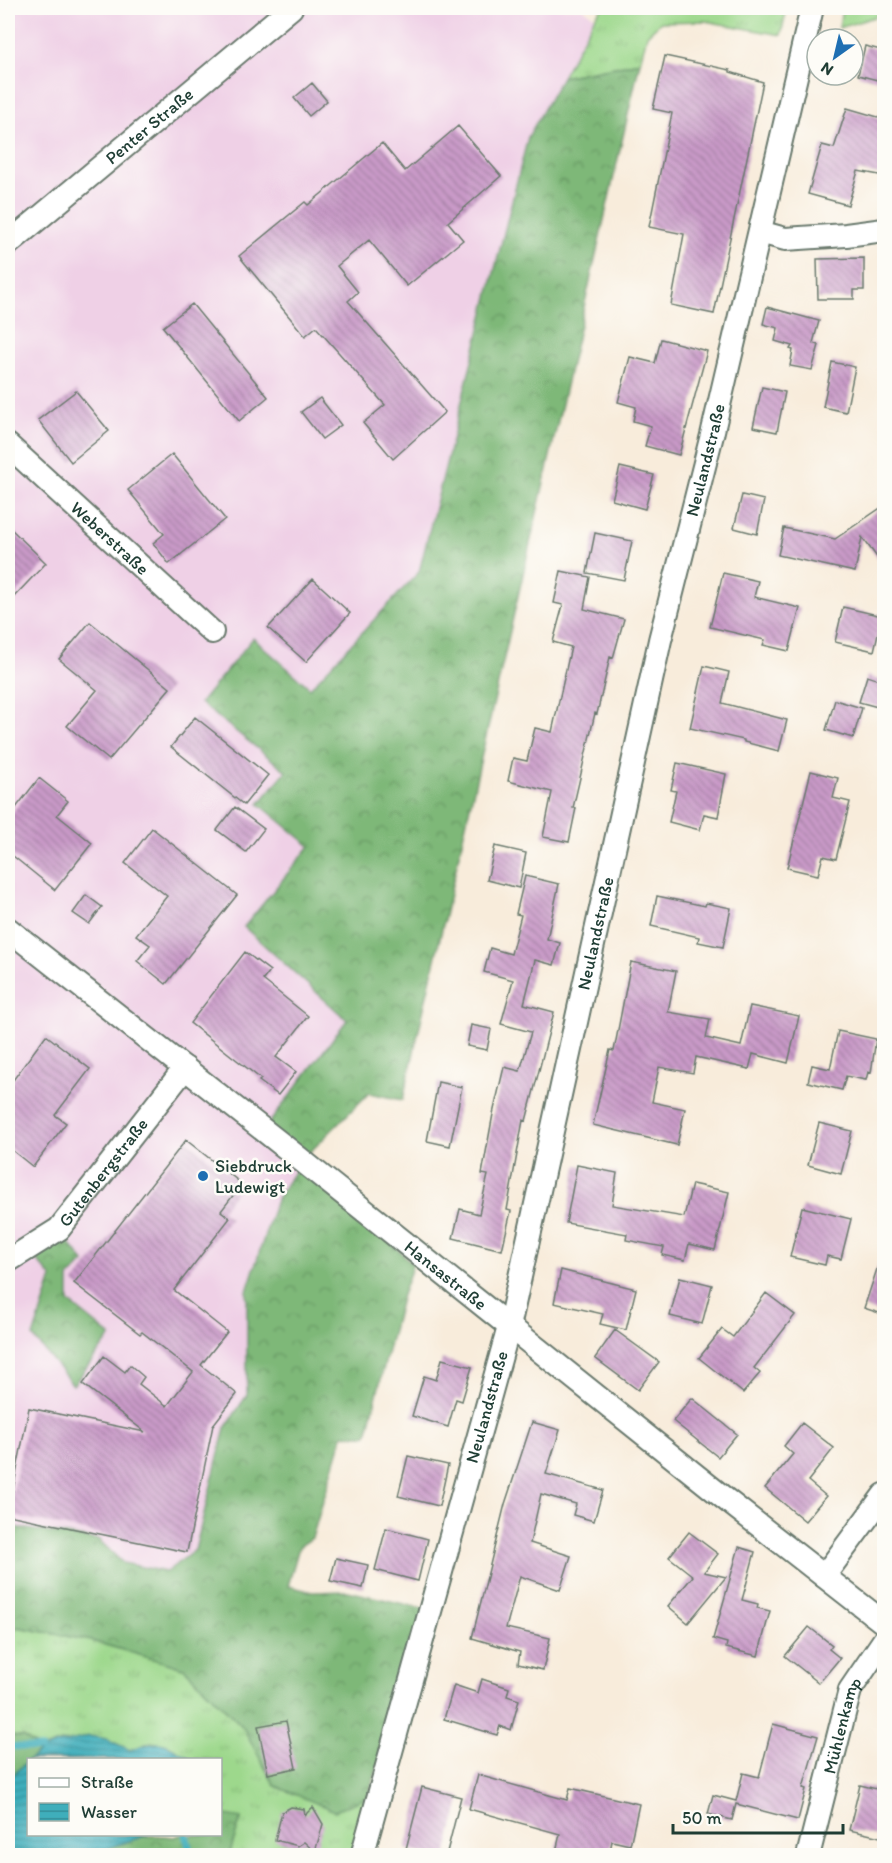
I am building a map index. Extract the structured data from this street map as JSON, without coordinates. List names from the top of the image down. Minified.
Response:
{"streets":{"street":["Penter Straße","Neulandstraße","Weberstraße","Gutenbergstraße","Hansastraße","Mühlenkamp"]},"crossings":[["Neulandstraße","Hansastraße"],["Gutenbergstraße","Hansastraße"]],"places":["Siebdruck Ludewigt"],"legend":["Straße","Wasser"],"scale_bar":"50 m","north":"bottom left"}
